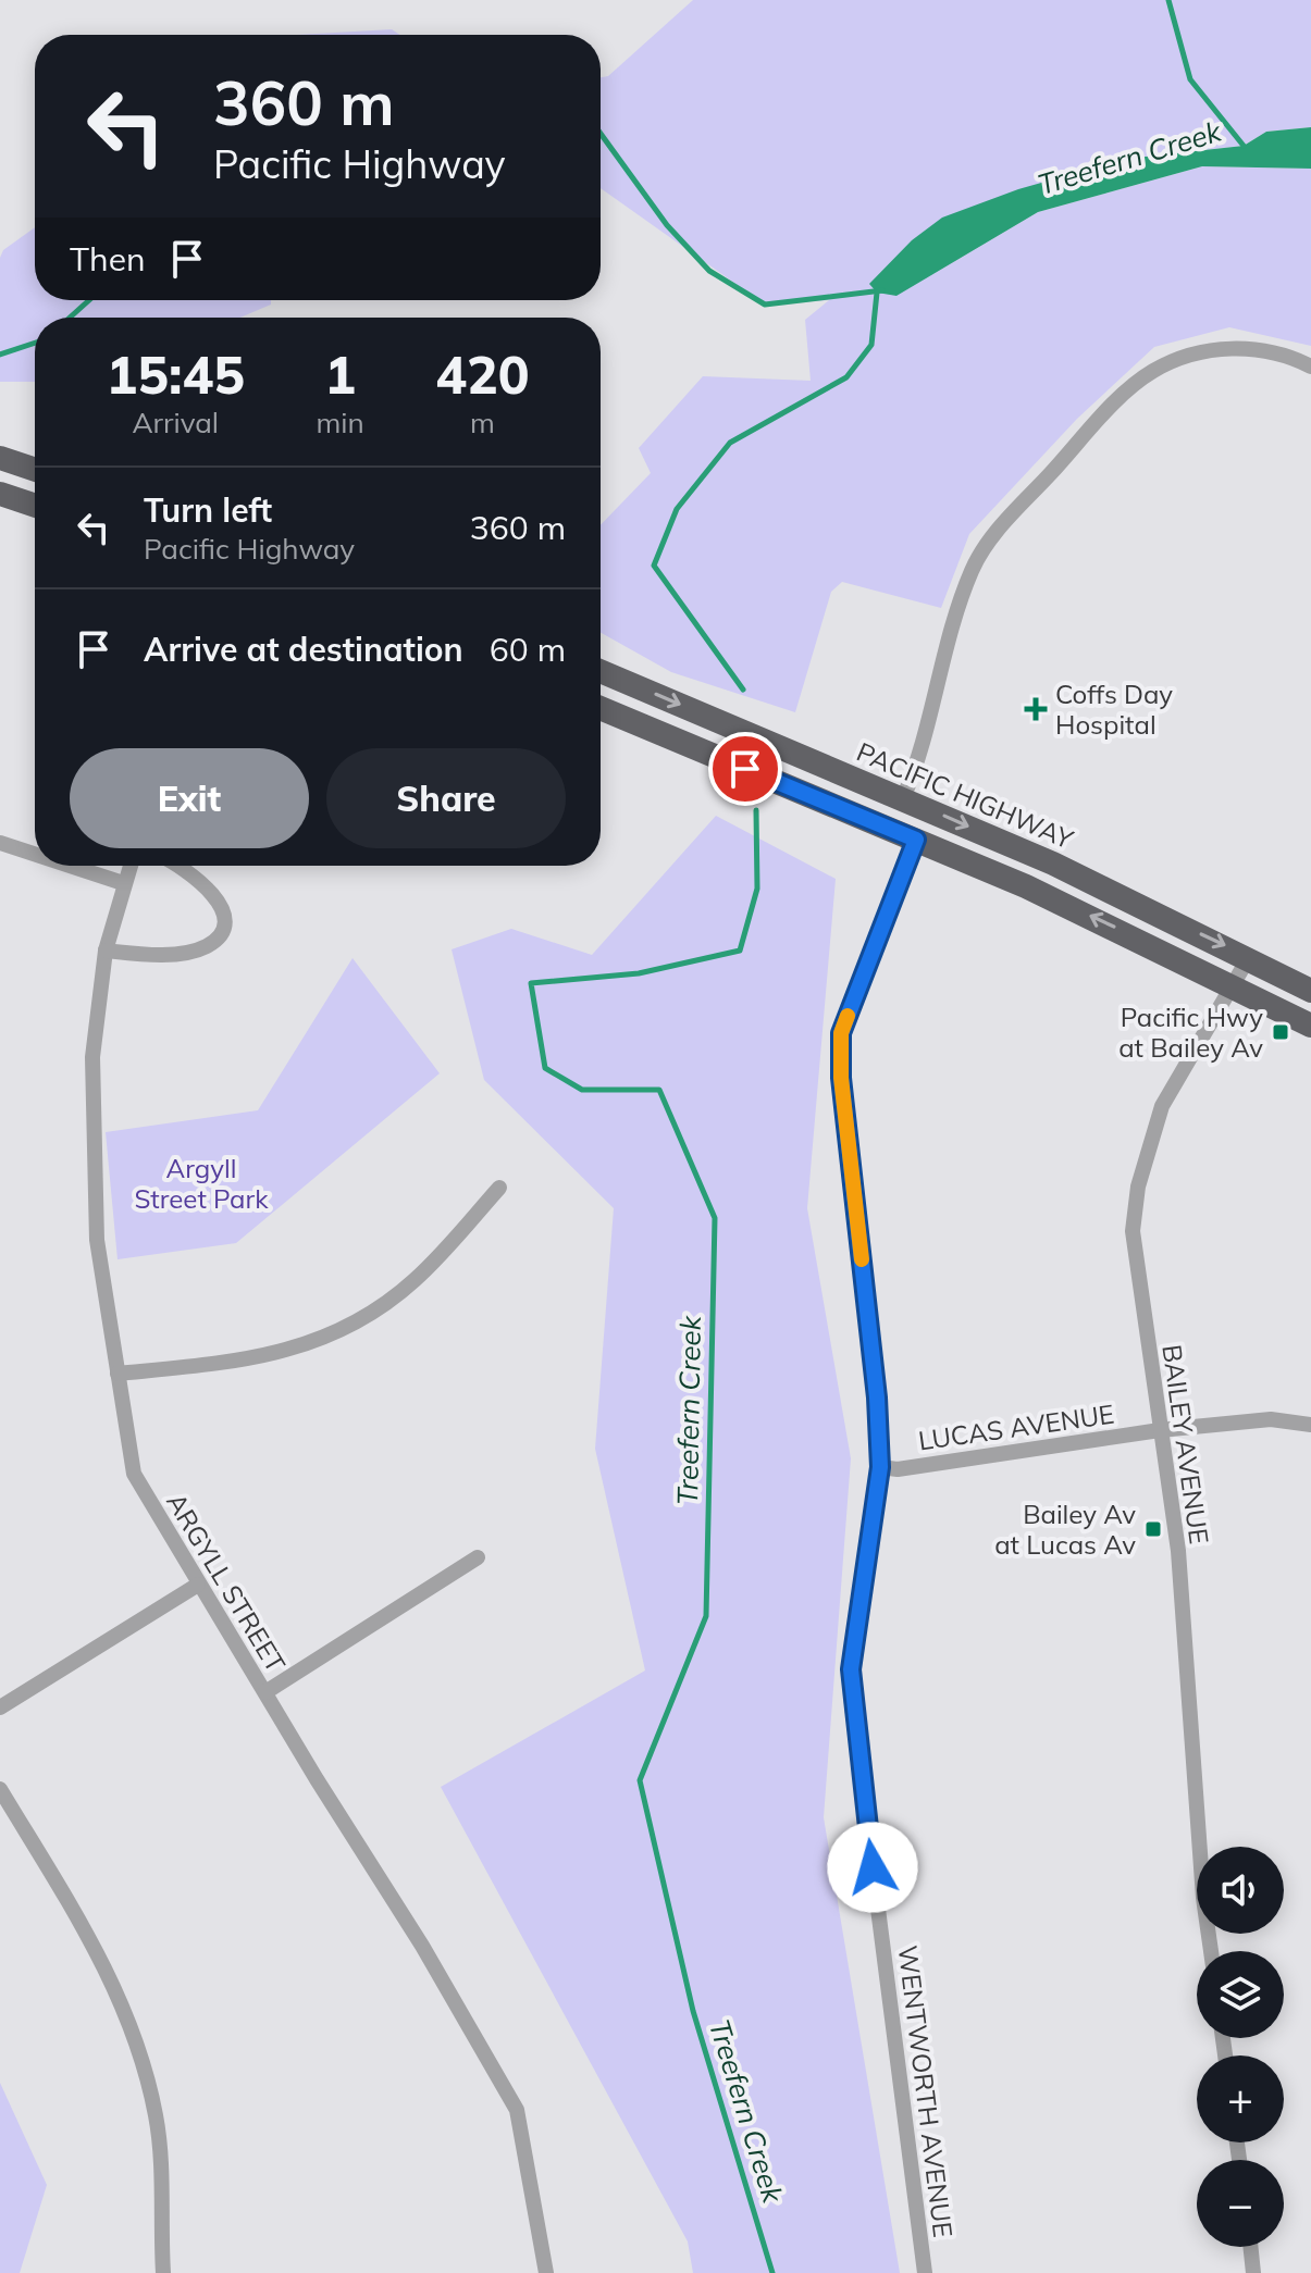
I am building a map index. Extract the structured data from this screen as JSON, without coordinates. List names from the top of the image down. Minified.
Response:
{"streets":{"highway":["PACIFIC HIGHWAY"],"street":["LUCAS AVENUE","BAILEY AVENUE","ARGYLL STREET","WENTWORTH AVENUE"]},"crossings":[["PACIFIC HIGHWAY","BAILEY AVENUE"],["LUCAS AVENUE","BAILEY AVENUE"],["LUCAS AVENUE","WENTWORTH AVENUE"]],"water":["Treefern Creek"],"parks":["Argyll Street Park"],"places":{"health":["Coffs Day Hospital"],"transit":["Pacific Hwy at Bailey Av","Bailey Av at Lucas Av"]},"page":{"turn":["360 m","Pacific Highway"],"then":"Then","eta":["15:45","Arrival","1","min","420","m"],"list":[{"name":"Turn left","note":"Pacific Highway","value":"360 m"},{"name":"Arrive at destination","value":"60 m"}],"buttons":["Exit","Share"],"map_buttons":["+","−"]}}
